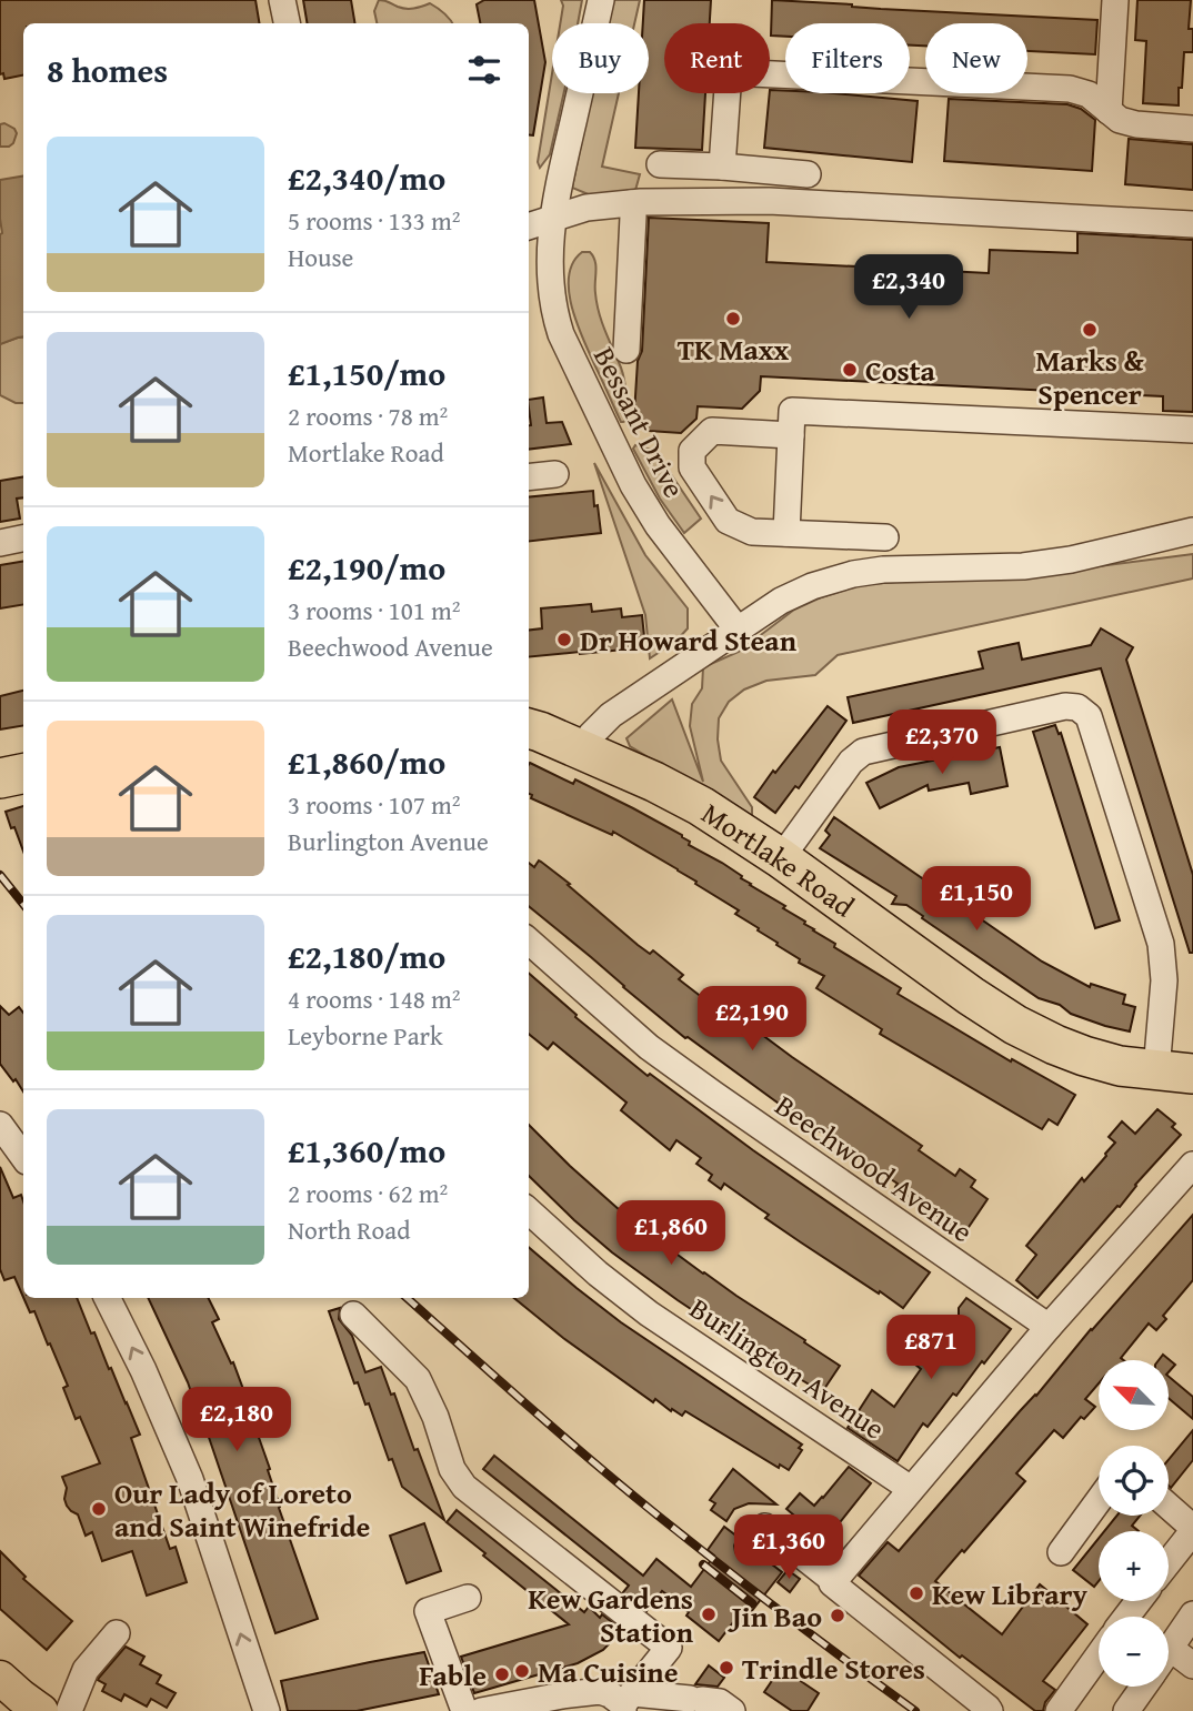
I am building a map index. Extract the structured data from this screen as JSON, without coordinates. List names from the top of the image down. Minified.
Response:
{"streets":{"highway":["Mortlake Road"],"street":["Bessant Drive","Beechwood Avenue","Burlington Avenue"]},"places":["TK Maxx","Marks & Spencer","Costa","Dr Howard Stean","Our Lady of Loreto and Saint Winefride","Kew Library","Kew Gardens Station","Jin Bao","Trindle Stores","Ma Cuisine","Fable"],"north":"top left","page":{"chip":["Buy","Rent","Filters","New"],"heading":"8 homes","list":[{"name":"£2,340/mo","note":"5 rooms · 133 m² · House"},{"name":"£1,150/mo","note":"2 rooms · 78 m² · Mortlake Road"},{"name":"£2,190/mo","note":"3 rooms · 101 m² · Beechwood Avenue"},{"name":"£1,860/mo","note":"3 rooms · 107 m² · Burlington Avenue"},{"name":"£2,180/mo","note":"4 rooms · 148 m² · Leyborne Park"},{"name":"£1,360/mo","note":"2 rooms · 62 m² · North Road"}],"price":["£2,340","£2,370","£1,150","£2,190","£1,860","£871","£2,180","£1,360"],"map_buttons":["+","−"]}}
